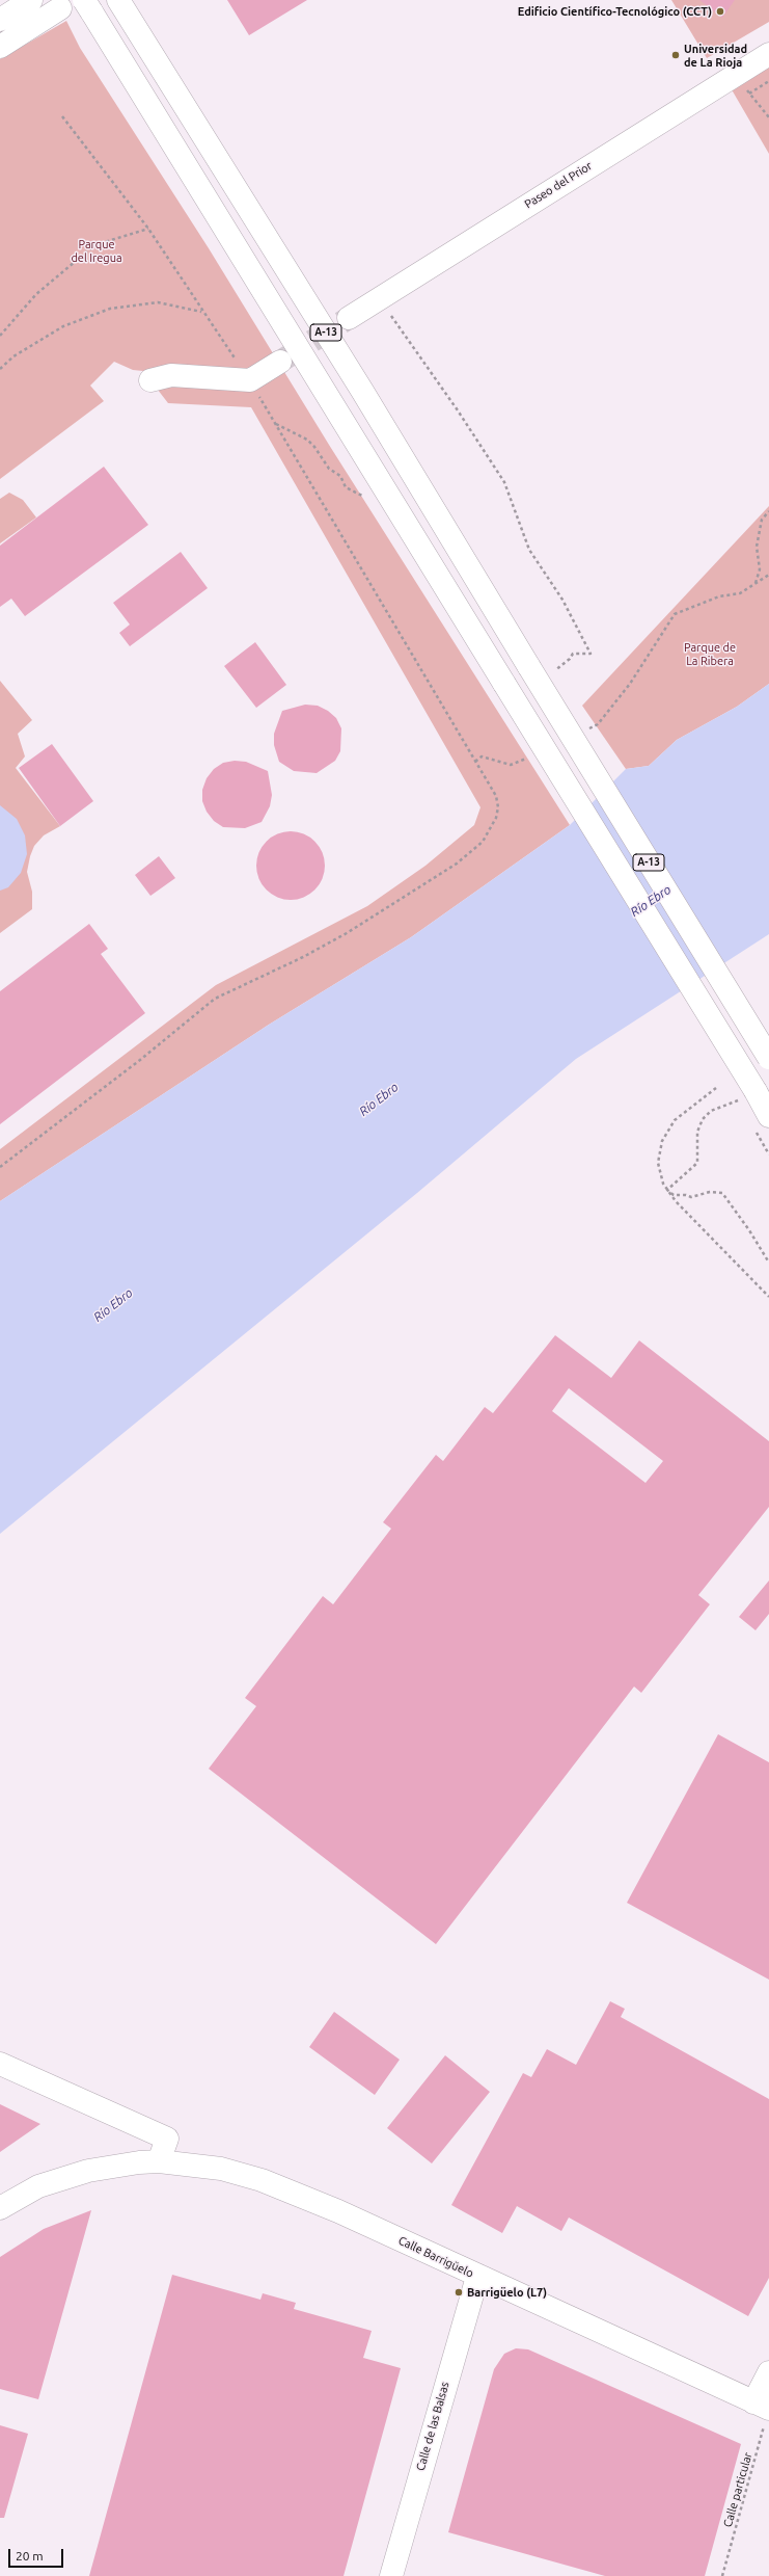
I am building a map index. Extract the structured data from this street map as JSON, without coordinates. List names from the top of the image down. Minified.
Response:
{"streets":{"main road":["Paseo del Prior","A-13","Calle Barrigüelo","Calle de las Balsas"],"path":["Calle particular"]},"crossings":[["Calle Barrigüelo","Calle de las Balsas"],["Calle Barrigüelo","Calle particular"]],"water":["Río Ebro"],"parks":["Parque del Iregua","Parque de La Ribera"],"places":["Edificio Científico-Tecnológico (CCT)","Universidad de La Rioja","Barrigüelo (L7)"],"scale_bar":"20 m"}
